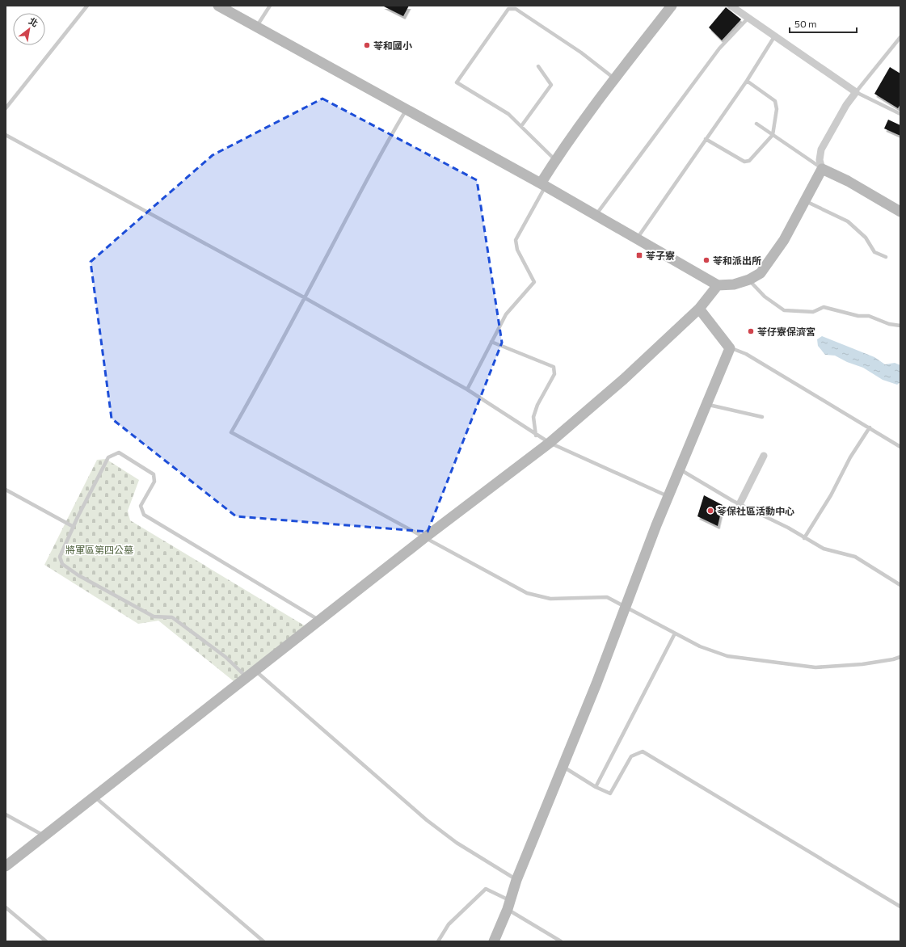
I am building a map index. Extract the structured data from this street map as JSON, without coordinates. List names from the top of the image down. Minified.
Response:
{"parks":["將軍區第四公墓"],"places":{"other":["苓和國小","苓和派出所","苓仔寮保濟宮","苓保社區活動中心"],"transit":["苓子寮"]},"scale_bar":"50 m","north":"top right"}
